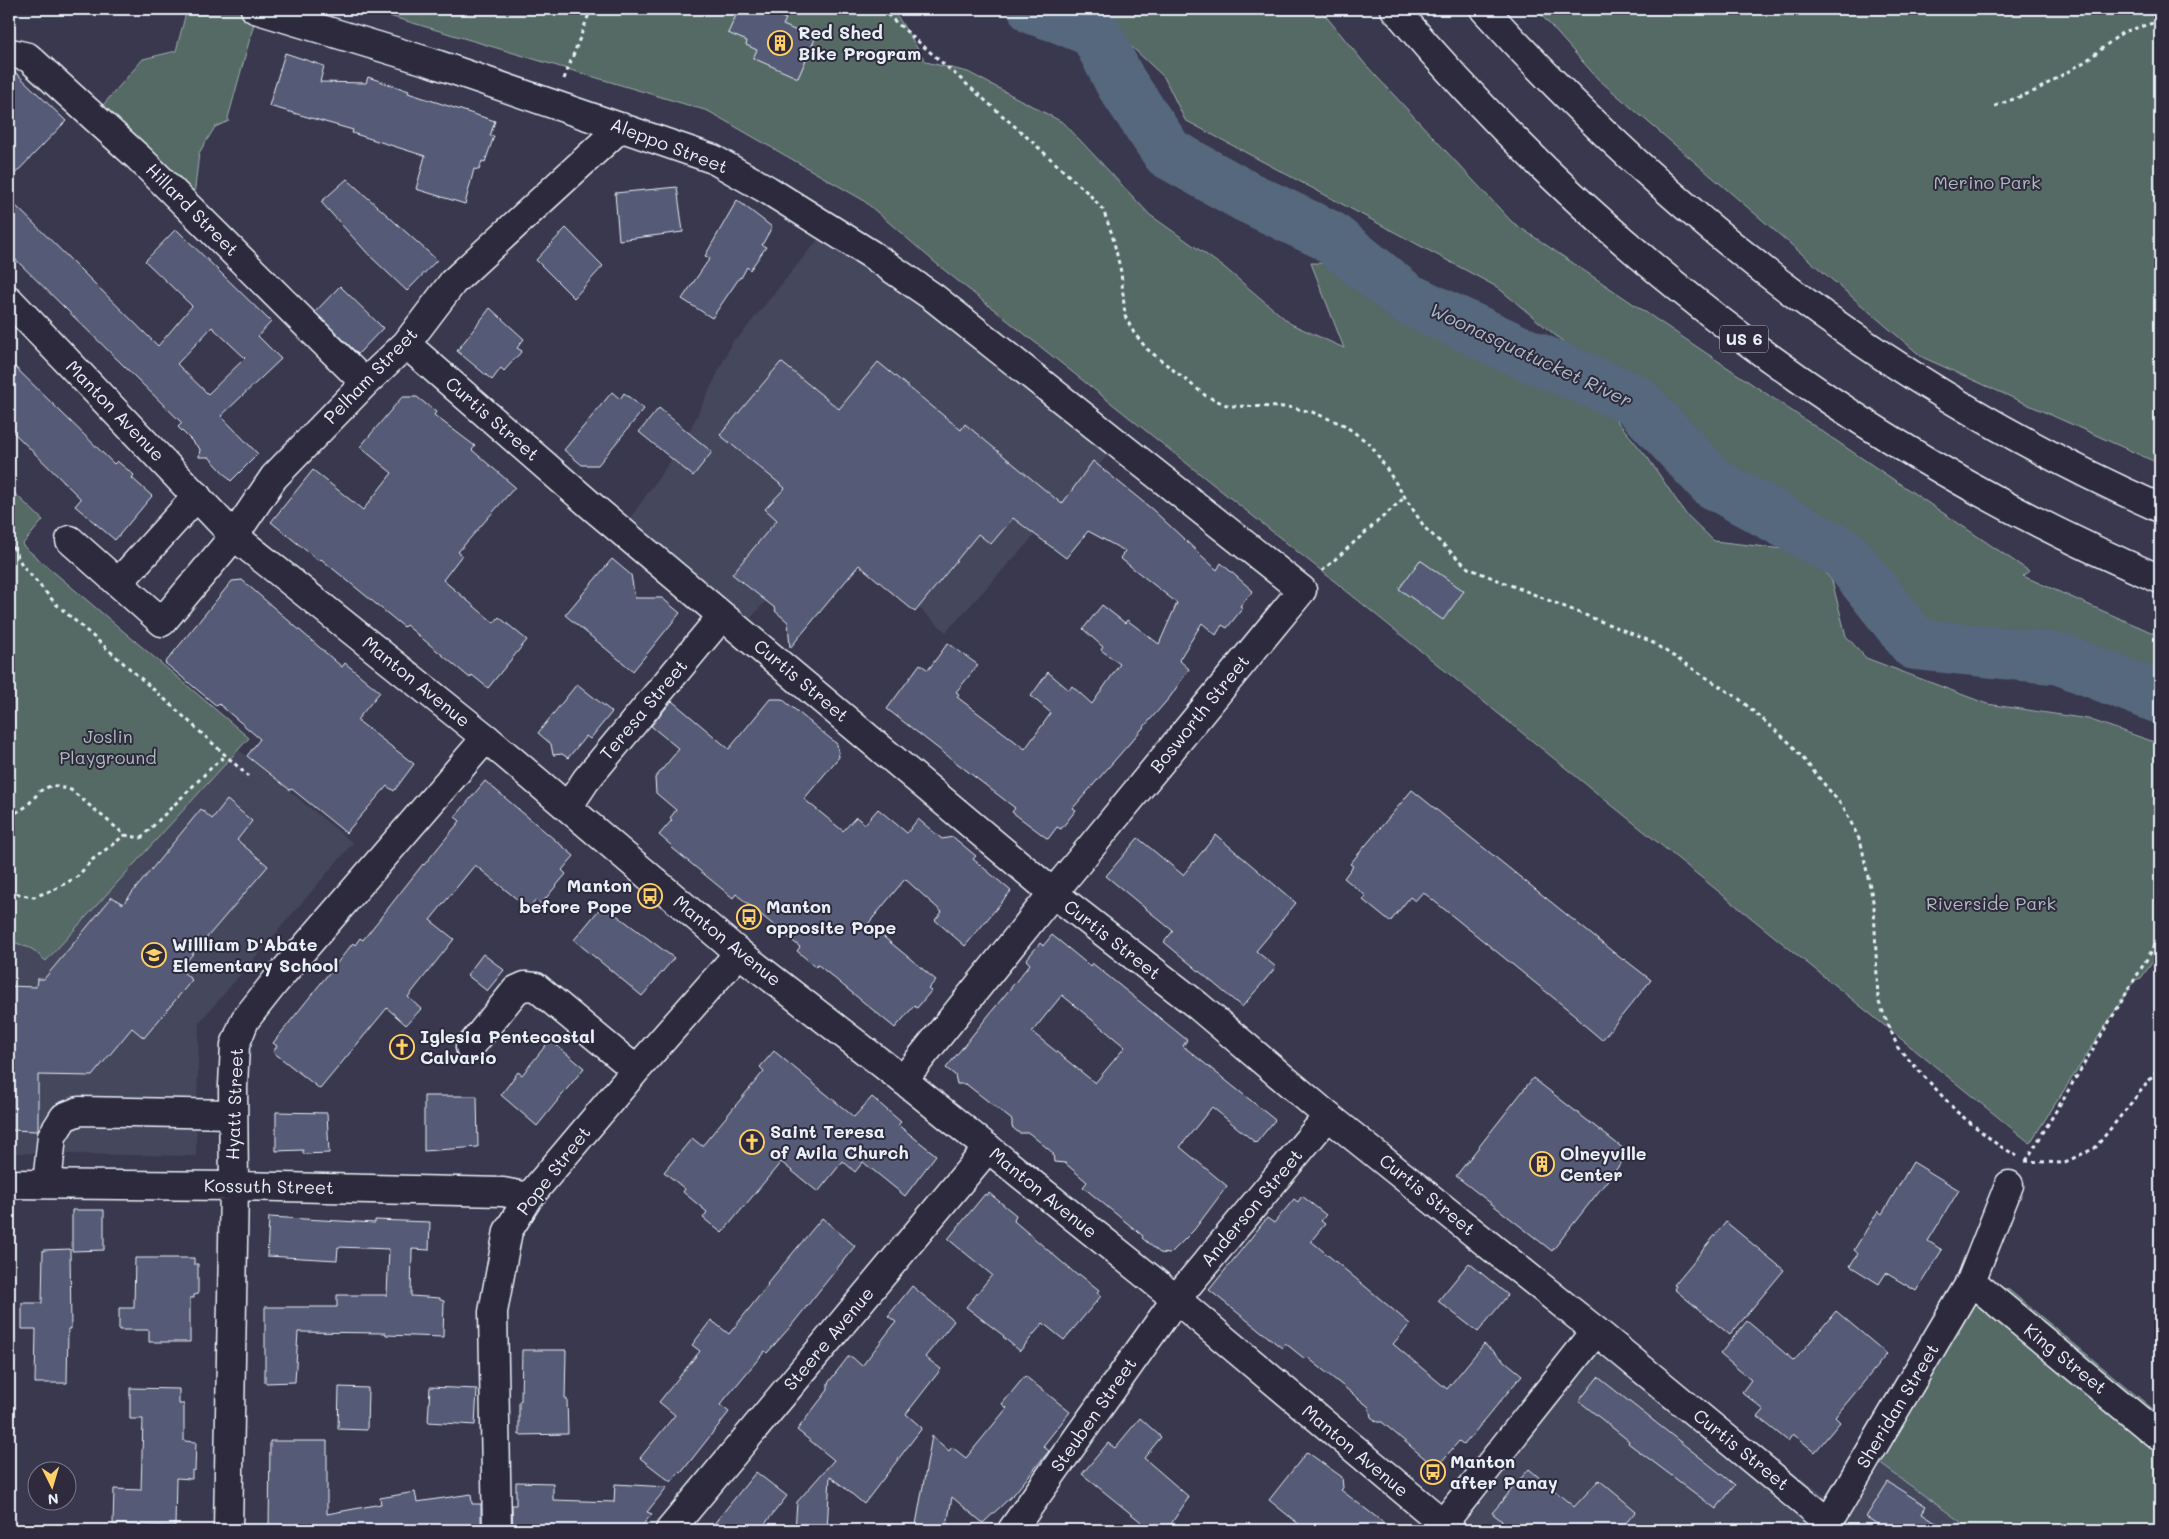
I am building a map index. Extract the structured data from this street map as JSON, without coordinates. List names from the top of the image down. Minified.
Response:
{"streets":{"main road":["Aleppo Street","Hillard Street","US 6","Pelham Street","Manton Avenue","Curtis Street","Teresa Street","Bosworth Street","Hyatt Street","Pope Street","Kossuth Street","Anderson Street","Steere Avenue","King Street","Sheridan Street","Steuben Street"]},"crossings":[["Aleppo Street","Pelham Street"],["Aleppo Street","Bosworth Street"],["Hillard Street","Pelham Street"],["Pelham Street","Manton Avenue"],["Pelham Street","Curtis Street"],["Manton Avenue","Teresa Street"],["Manton Avenue","Bosworth Street"],["Manton Avenue","Hyatt Street"],["Manton Avenue","Pope Street"],["Manton Avenue","Anderson Street"],["Manton Avenue","Steere Avenue"],["Manton Avenue","Steuben Street"],["Curtis Street","Teresa Street"],["Curtis Street","Bosworth Street"],["Curtis Street","Anderson Street"],["Curtis Street","Sheridan Street"],["Hyatt Street","Kossuth Street"],["Pope Street","Kossuth Street"],["Anderson Street","Steuben Street"],["King Street","Sheridan Street"]],"water":["Woonasquatucket River"],"parks":["Merino Park","Joslin Playground","Riverside Park"],"places":{"building":["Red Shed Bike Program","Olneyville Center"],"bus stop":["Manton before Pope","Manton opposite Pope","Manton after Panay"],"school or university":["Willliam D'Abate Elementary School"],"church":["Iglesia Pentecostal Calvario","Saint Teresa of Avila Church"]},"north":"bottom"}
